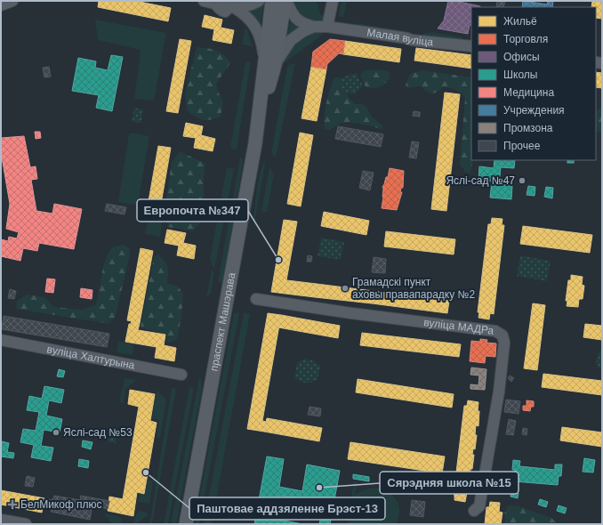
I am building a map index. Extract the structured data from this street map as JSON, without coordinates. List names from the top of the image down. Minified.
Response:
{"streets":{"main road":["праспект Машэрава"],"street":["Малая вуліца","вуліца МАДРа","вуліца Халтурына"]},"places":{"other":["Яслі-сад №47","Европочта №347","Грамадскі пункт аховы правапарадку №2","Яслі-сад №53","Паштовае аддзяленне Брэст-13","Сярэдняя школа №15"],"health":["БелМикоф плюс"]},"legend":["Жильё","Торговля","Офисы","Школы","Медицина","Учреждения","Промзона","Прочее"]}
